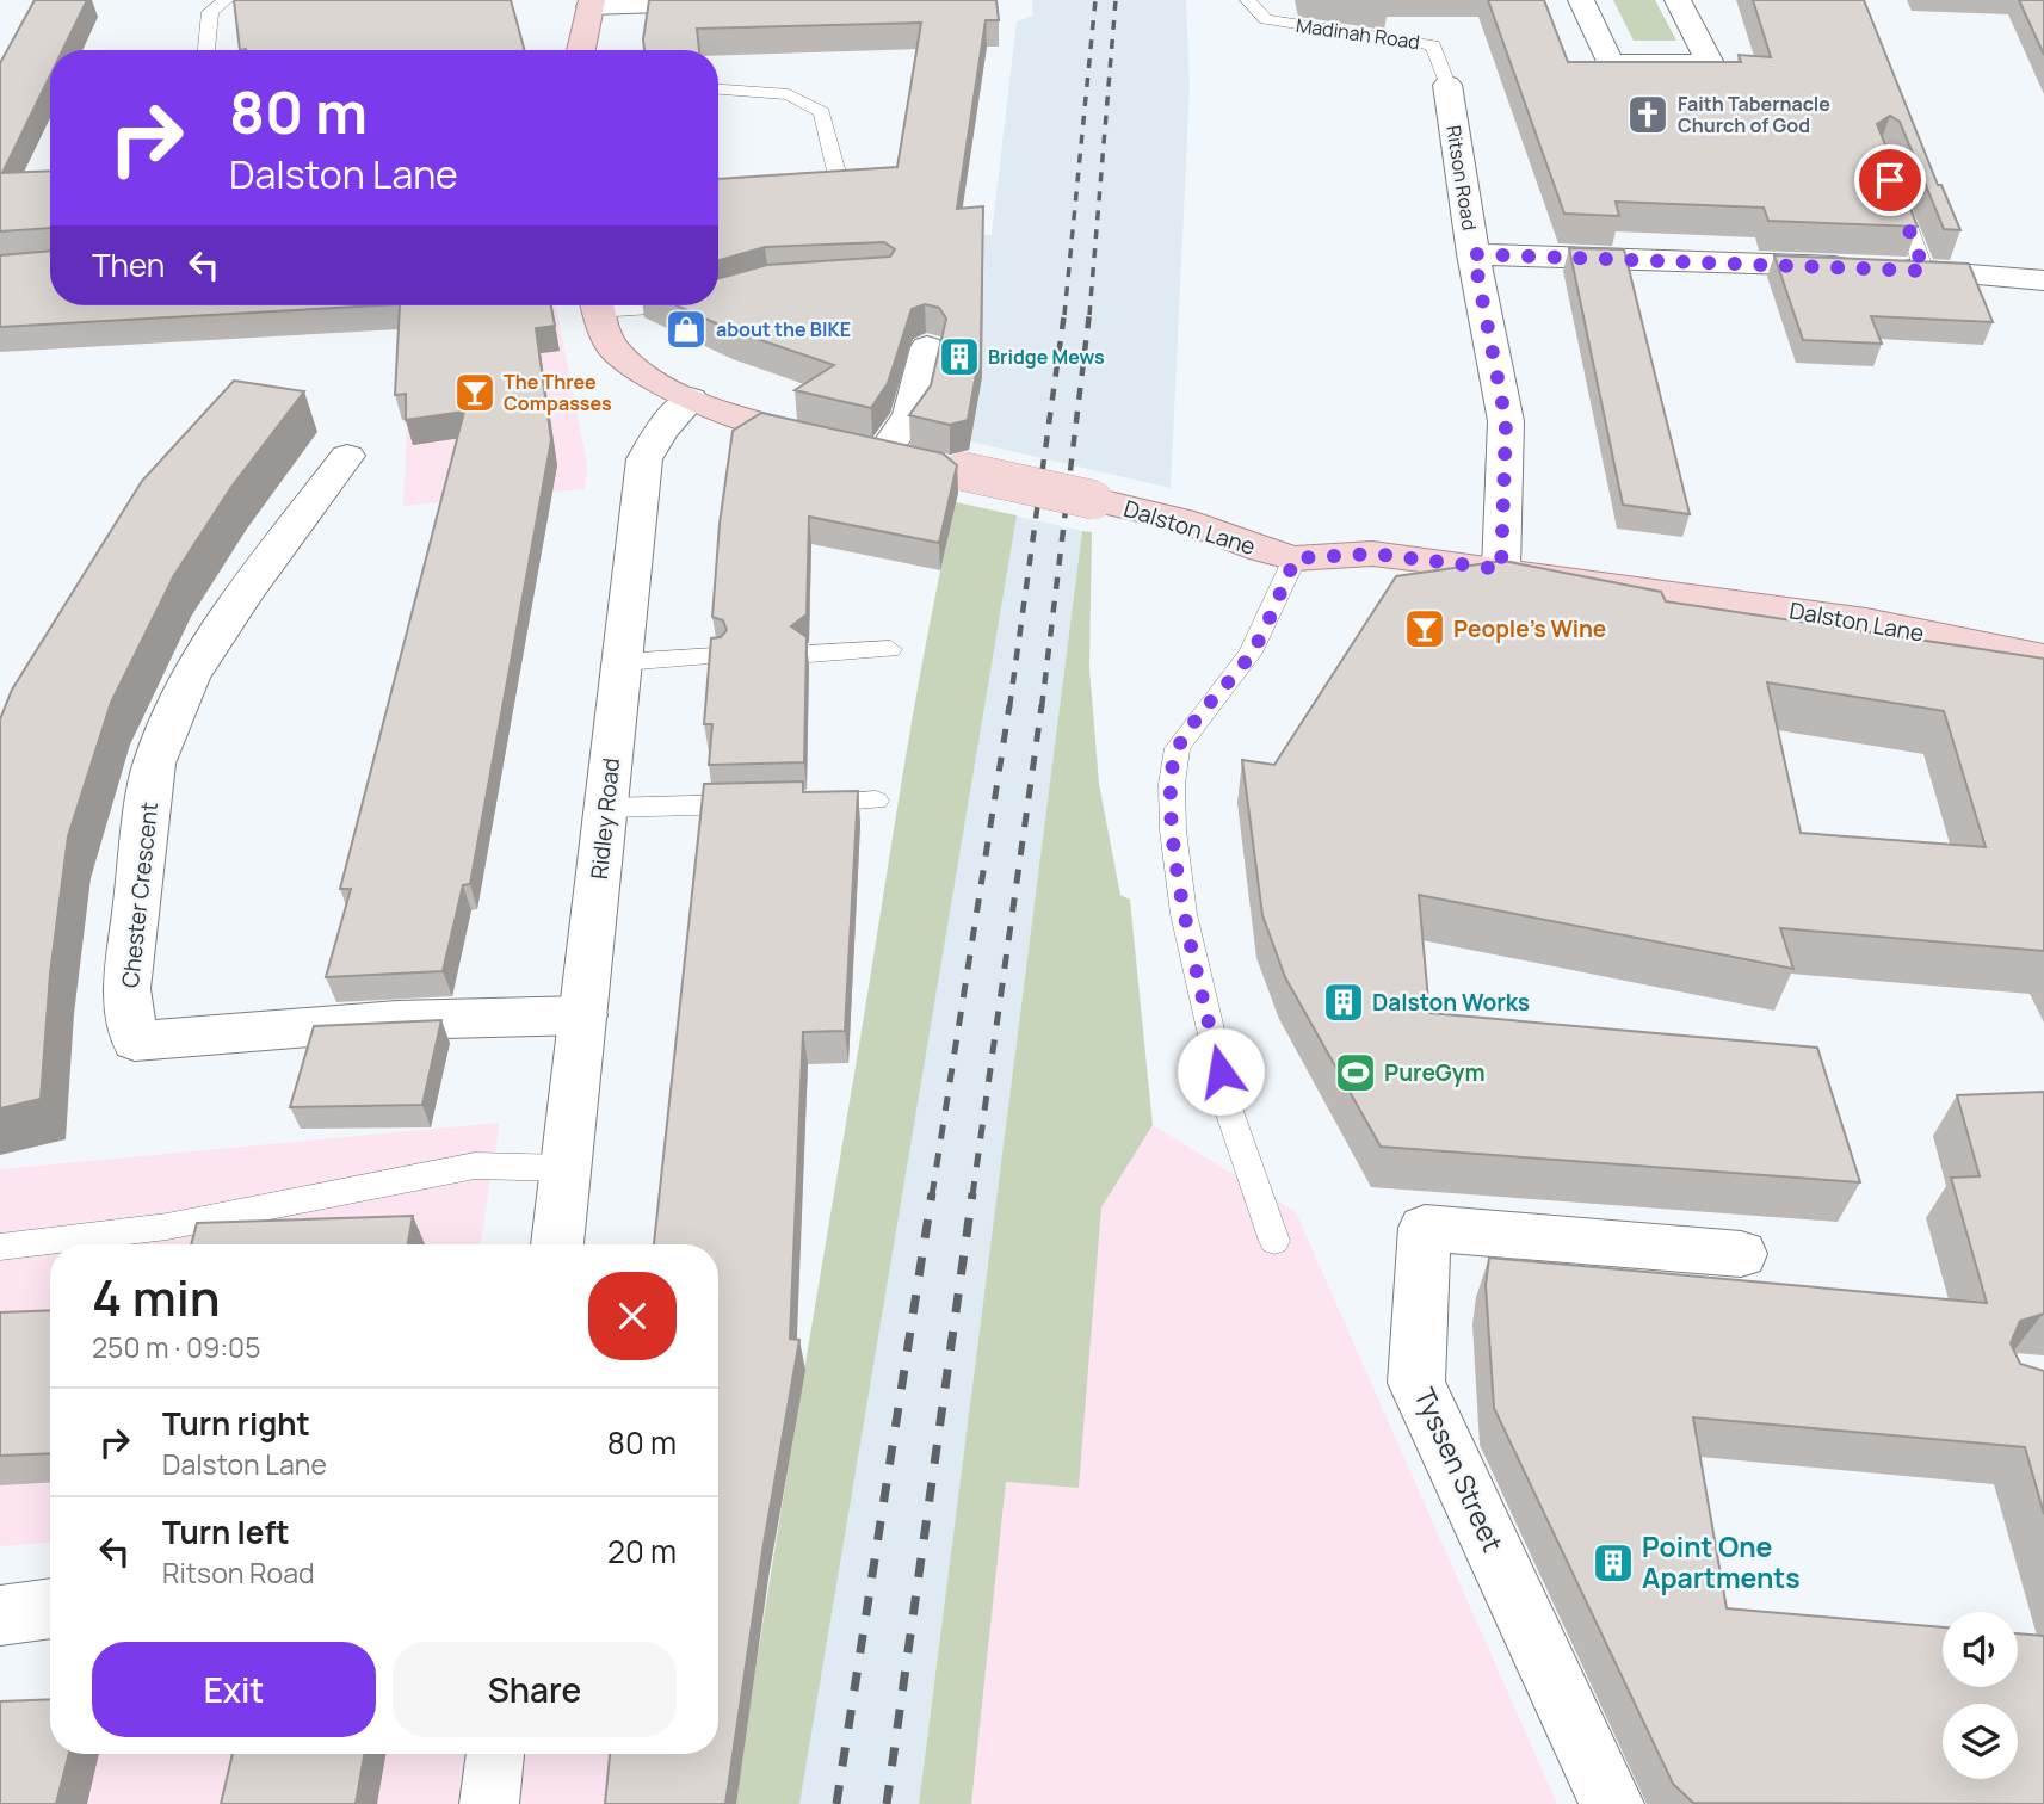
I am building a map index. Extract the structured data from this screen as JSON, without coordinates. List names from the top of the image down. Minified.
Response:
{"streets":{"main road":["Dalston Lane"],"street":["Ritson Road","Ridley Road","Chester Crescent","Tyssen Street"],"lane":["Madinah Road"]},"crossings":[["Madinah Road","Ritson Road"],["Ritson Road","Dalston Lane"],["Dalston Lane","Ridley Road"],["Ridley Road","Chester Crescent"]],"places":{"church":["Faith Tabernacle Church of God"],"shop":["about the BIKE"],"building":["Bridge Mews","Dalston Works","Point One Apartments"],"bar":["The Three Compasses","People's Wine"],"sports":["PureGym"]},"page":{"turn":["80 m","Dalston Lane"],"then":"Then","heading":["4 min","250 m · 09:05"],"list":[{"name":"Turn right","note":"Dalston Lane","value":"80 m"},{"name":"Turn left","note":"Ritson Road","value":"20 m"}],"buttons":["Exit","Share"]}}
